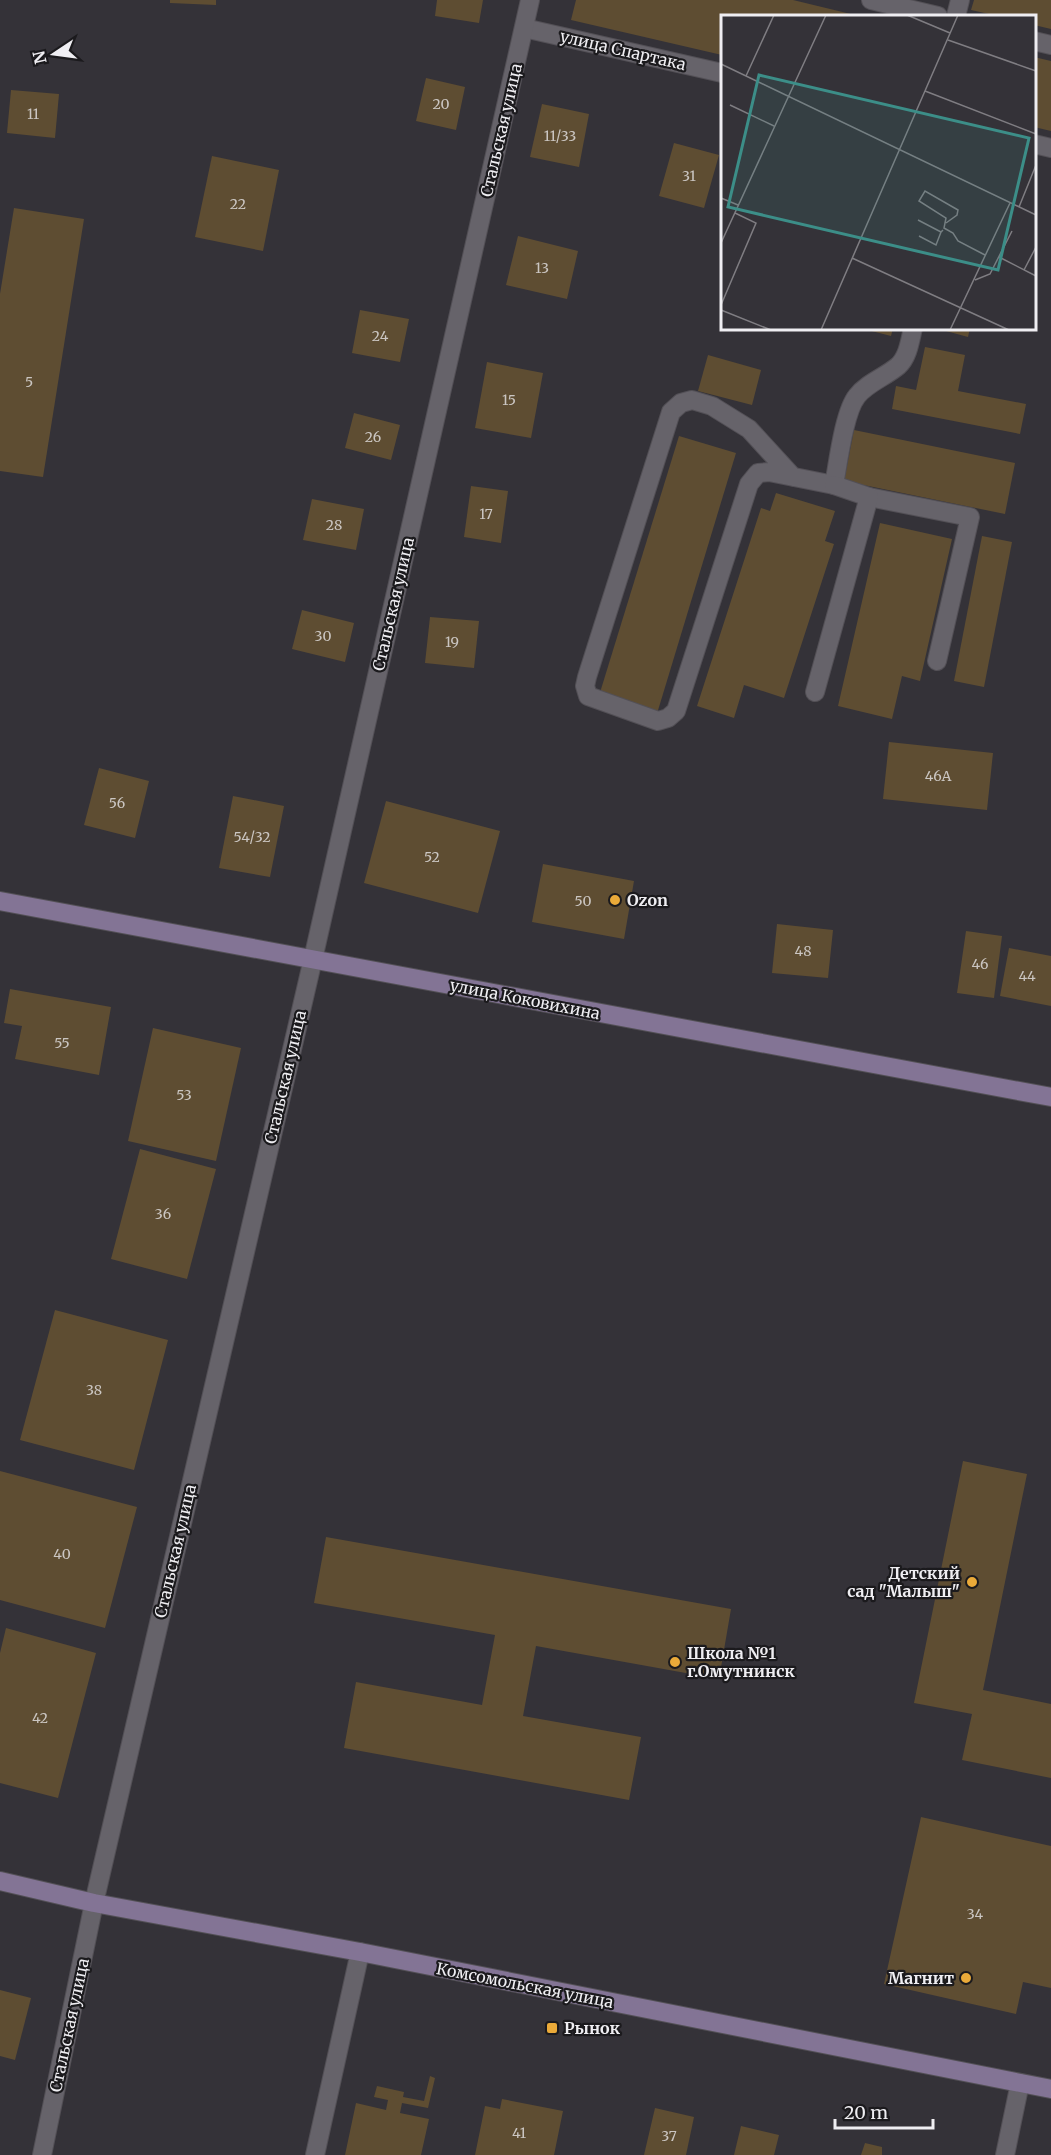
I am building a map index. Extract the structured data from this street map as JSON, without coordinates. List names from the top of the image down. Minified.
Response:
{"streets":{"main road":["улица Коковихина","Комсомольская улица"],"street":["улица Спартака","Стальская улица"]},"crossings":[["улица Спартака","Стальская улица"],["Стальская улица","улица Коковихина"],["Стальская улица","Комсомольская улица"]],"places":{"other":["Ozon","Детский сад \"Малыш\"","Школа №1 г.Омутнинск","Магнит"],"transit":["Рынок"]},"house_numbers":["20","11","11/33","31","22","13","24","5","15","26","17","28","30","19","46А","56","54/32","52","50","48","46","44","55","53","36","38","40","42","34","41","37"],"scale_bar":"20 m","north":"left"}
